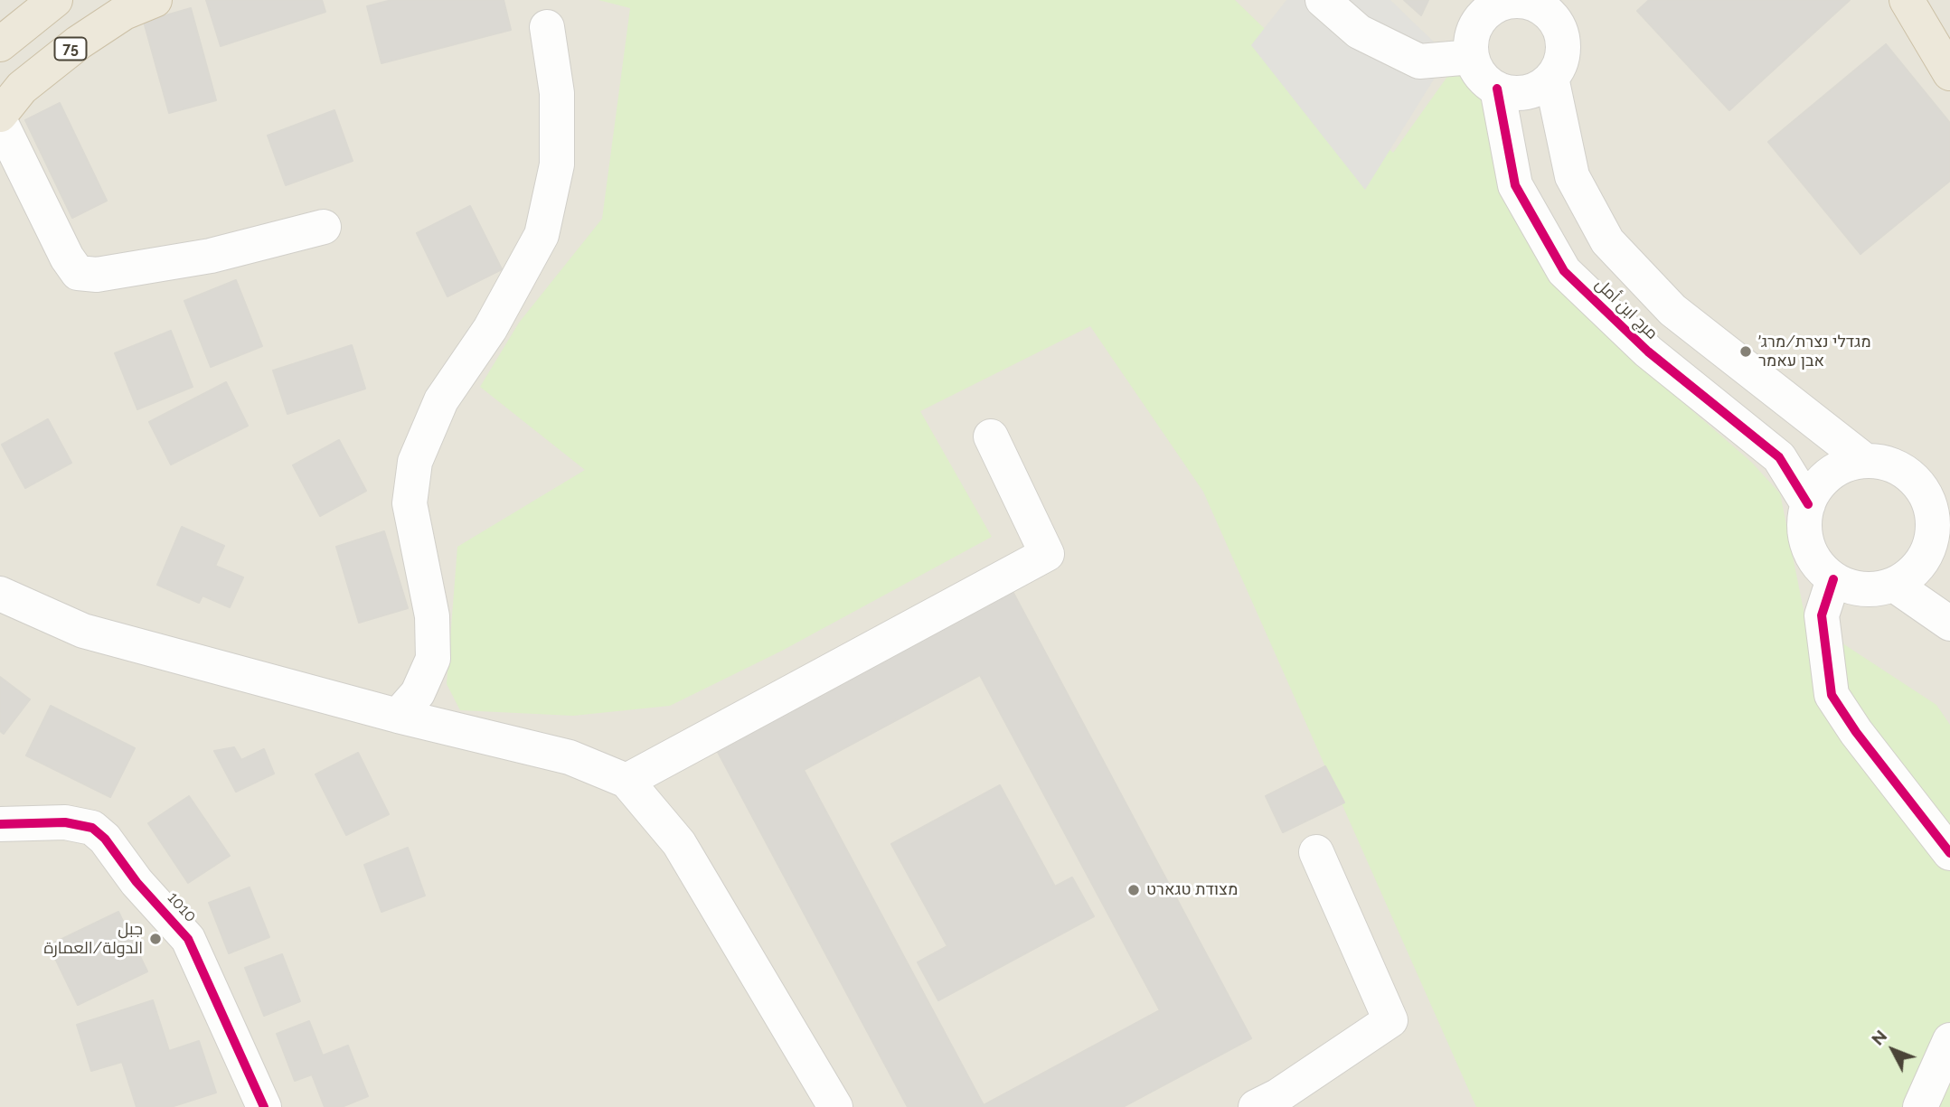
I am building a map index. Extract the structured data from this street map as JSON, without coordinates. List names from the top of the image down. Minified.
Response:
{"streets":{"highway":["75"],"street":["مرج ابن أمل","1010"]},"places":["מגדלי נצרת/מרג׳ אבן עאמר","מצודת טגארט","جبل الدولة/العمارة"],"north":"top left"}
